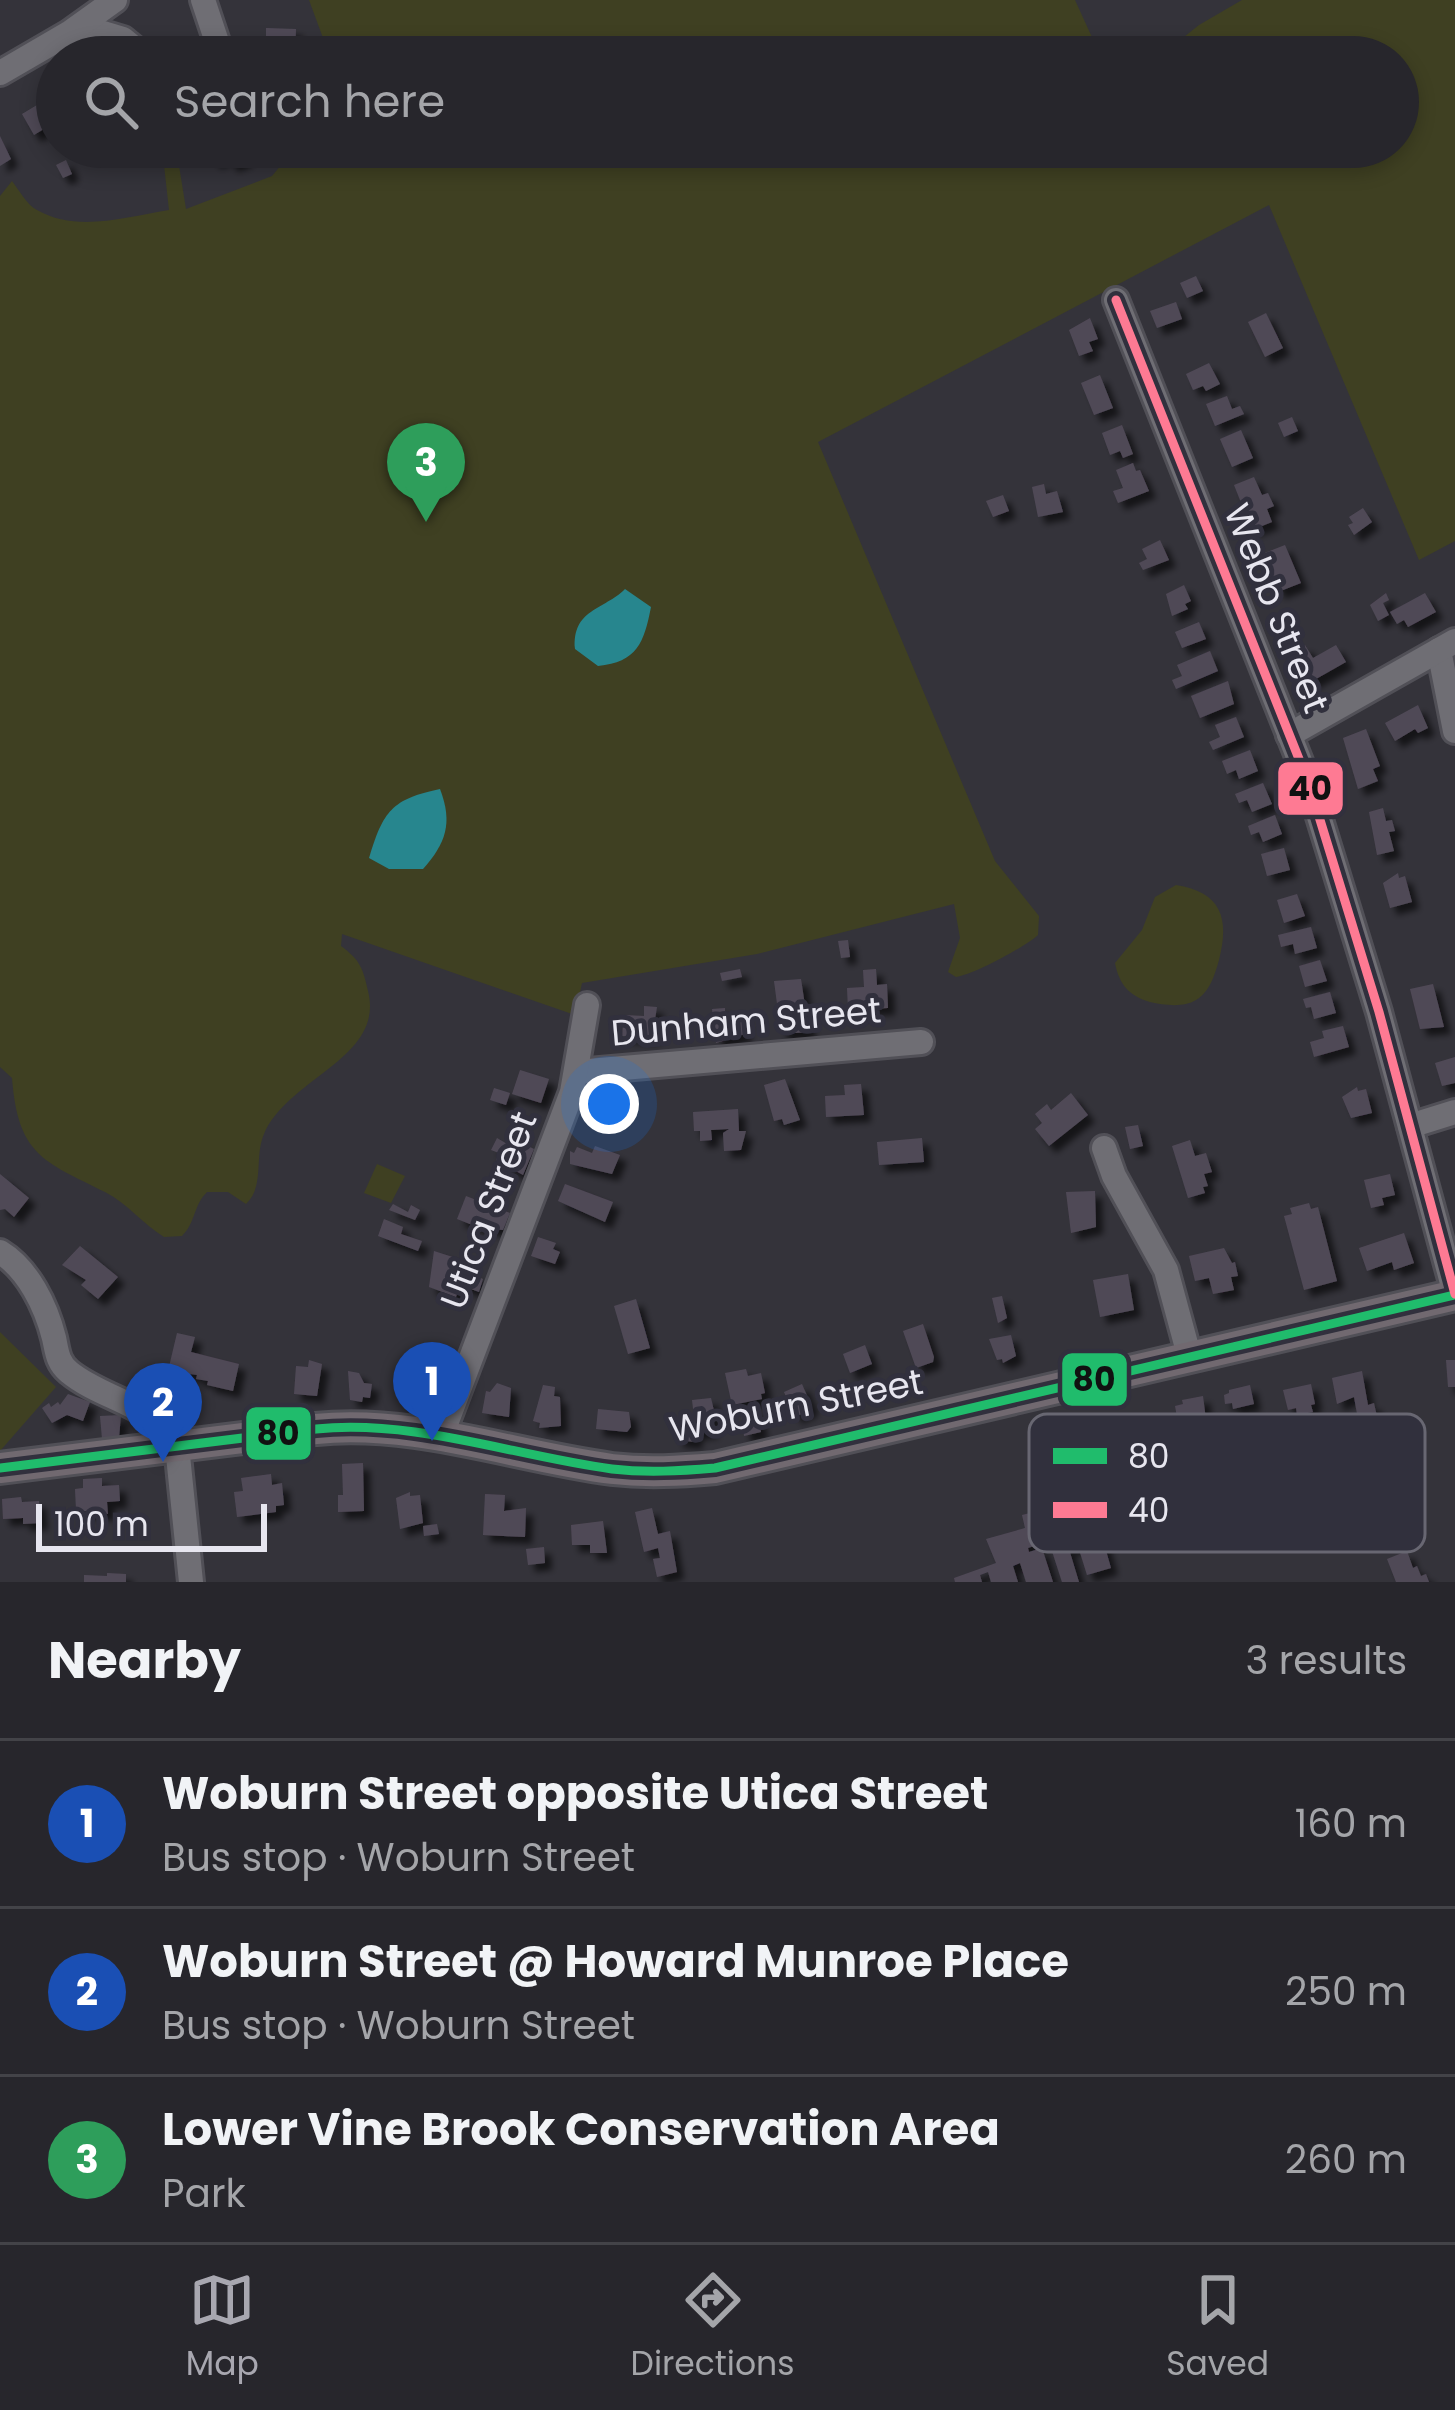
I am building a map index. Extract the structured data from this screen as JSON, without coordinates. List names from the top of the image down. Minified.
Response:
{"streets":{"main road":["Woburn Street"],"street":["Webb Street","Dunham Street","Utica Street"]},"crossings":[["Webb Street","Woburn Street"],["Dunham Street","Utica Street"],["Utica Street","Woburn Street"]],"lines":["transit line 40","transit line 80"],"legend":["80","40"],"scale_bar":"100 m","page":{"search":"Search here","pins":["3","1","2"],"scale":"100 m","heading":["Nearby","3 results"],"list":[{"mark":"1","name":"Woburn Street opposite Utica Street","note":"Bus stop · Woburn Street","value":"160 m"},{"mark":"2","name":"Woburn Street @ Howard Munroe Place","note":"Bus stop · Woburn Street","value":"250 m"},{"mark":"3","name":"Lower Vine Brook Conservation Area","note":"Park","value":"260 m"}],"nav":["Map","Directions","Saved"]}}
